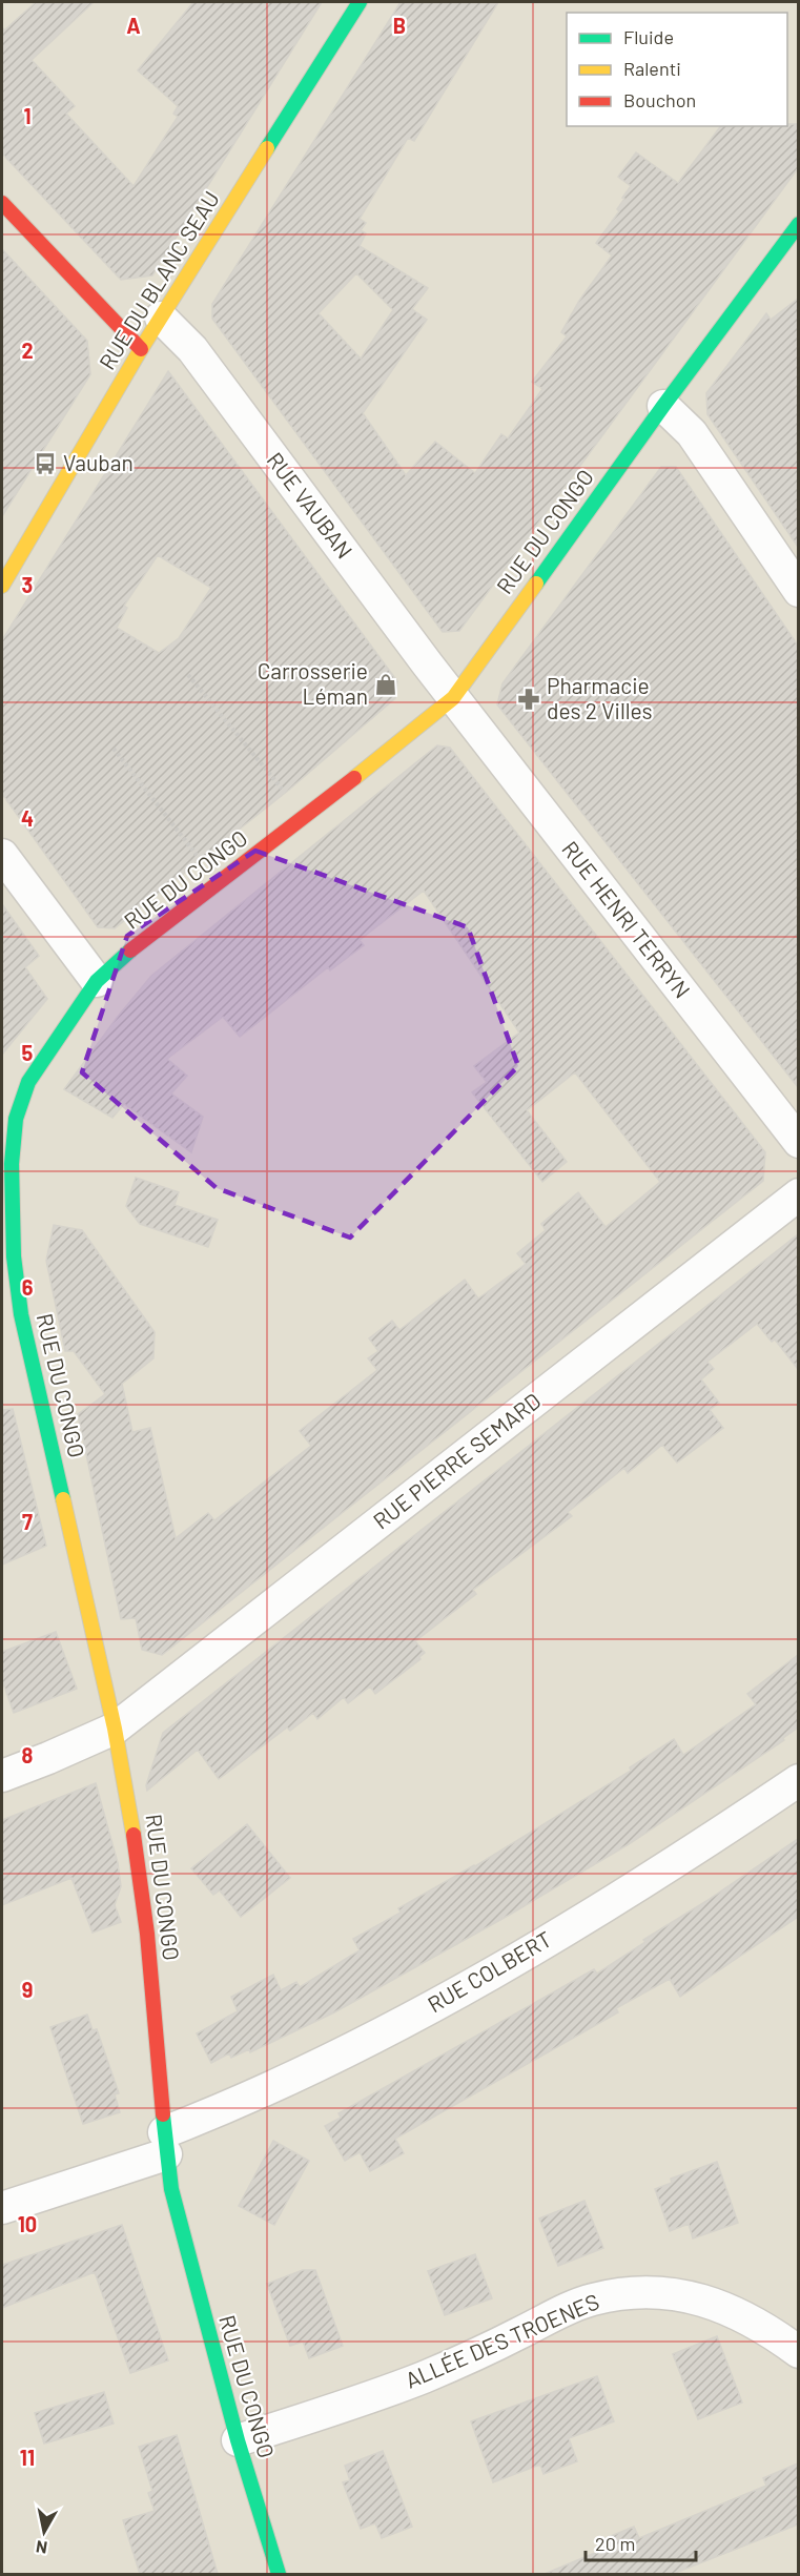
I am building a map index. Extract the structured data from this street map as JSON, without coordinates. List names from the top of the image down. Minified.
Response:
{"streets":{"street":["RUE DU BLANC SEAU","RUE VAUBAN","RUE DU CONGO","RUE HENRI TERRYN","RUE PIERRE SEMARD","RUE COLBERT","ALLÉE DES TROENES"]},"crossings":[["RUE DU BLANC SEAU","RUE VAUBAN"],["RUE VAUBAN","RUE DU CONGO"],["RUE VAUBAN","RUE HENRI TERRYN"],["RUE DU CONGO","RUE HENRI TERRYN"],["RUE DU CONGO","RUE PIERRE SEMARD"],["RUE DU CONGO","RUE COLBERT"],["RUE DU CONGO","ALLÉE DES TROENES"]],"places":{"bus stop":["Vauban"],"shop":["Carrosserie Léman"],"pharmacy":["Pharmacie des 2 Villes"]},"legend":["Fluide","Ralenti","Bouchon"],"scale_bar":"20 m","north":"bottom","grid":{"columns":["A","B"],"rows":["1","2","3","4","5","6","7","8","9","10","11"]}}
